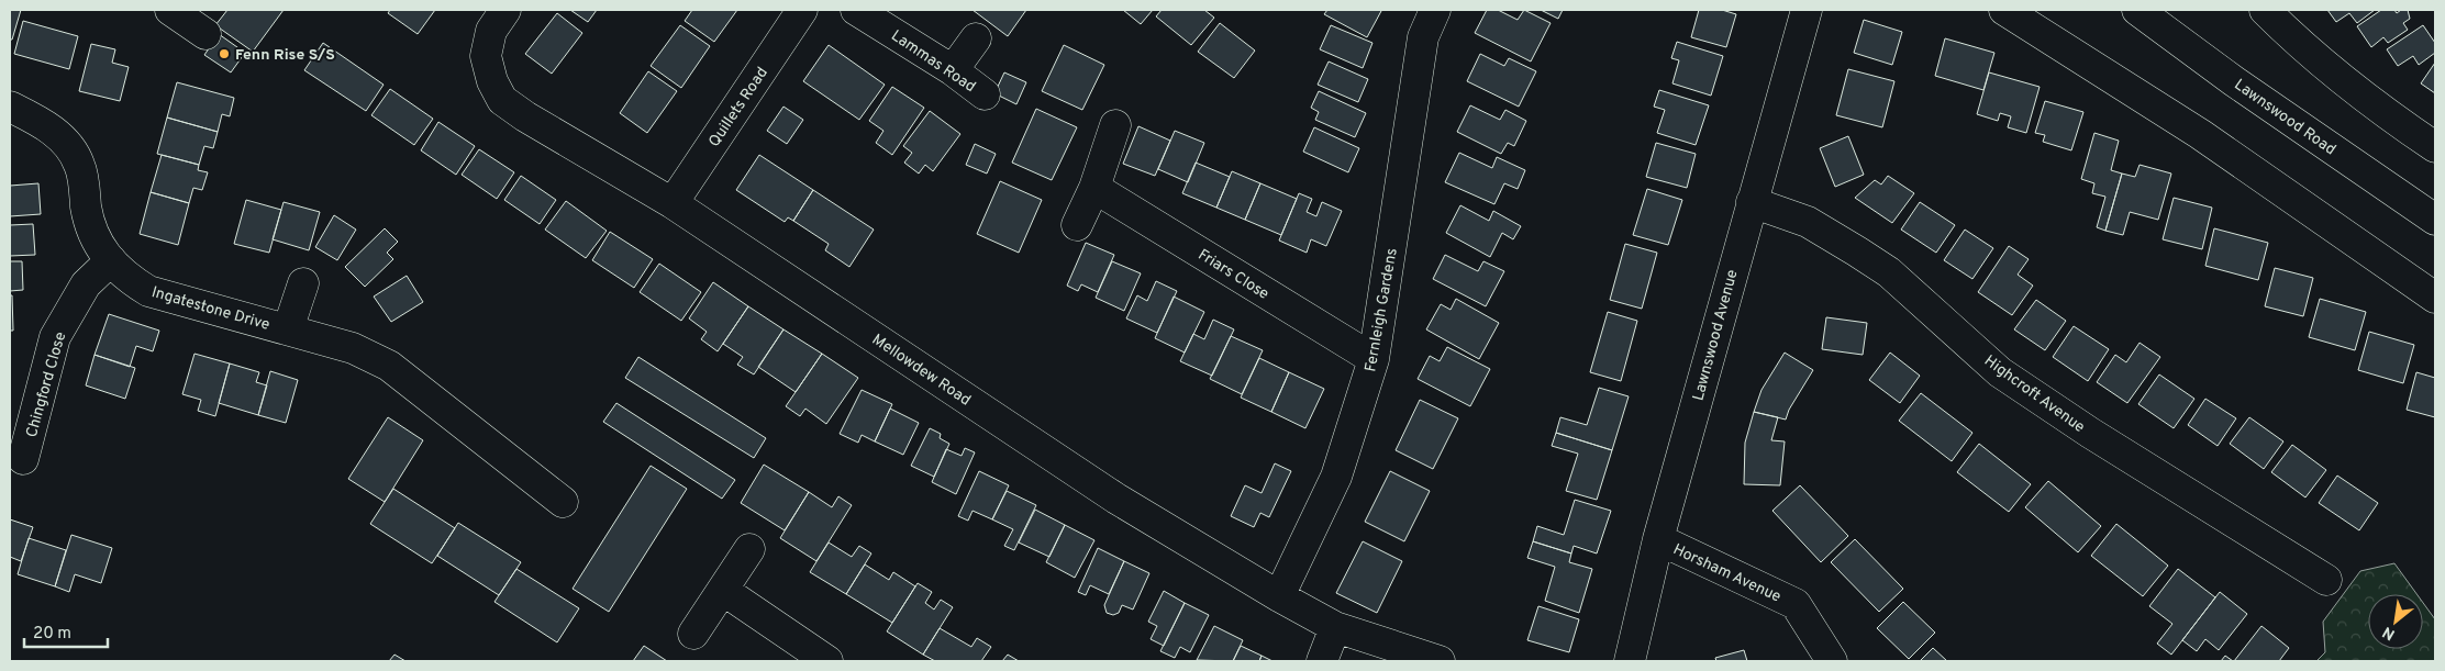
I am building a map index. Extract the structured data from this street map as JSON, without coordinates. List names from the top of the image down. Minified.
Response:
{"streets":{"street":["Lammas Road","Quillets Road","Lawnswood Road","Friars Close","Ingatestone Drive","Fernleigh Gardens","Lawnswood Avenue","Mellowdew Road","Chingford Close","Highcroft Avenue","Horsham Avenue"]},"crossings":[["Quillets Road","Mellowdew Road"],["Friars Close","Fernleigh Gardens"],["Ingatestone Drive","Chingford Close"],["Fernleigh Gardens","Mellowdew Road"],["Lawnswood Avenue","Highcroft Avenue"],["Lawnswood Avenue","Horsham Avenue"]],"places":["Fenn Rise S/S"],"scale_bar":"20 m","north":"bottom left"}
